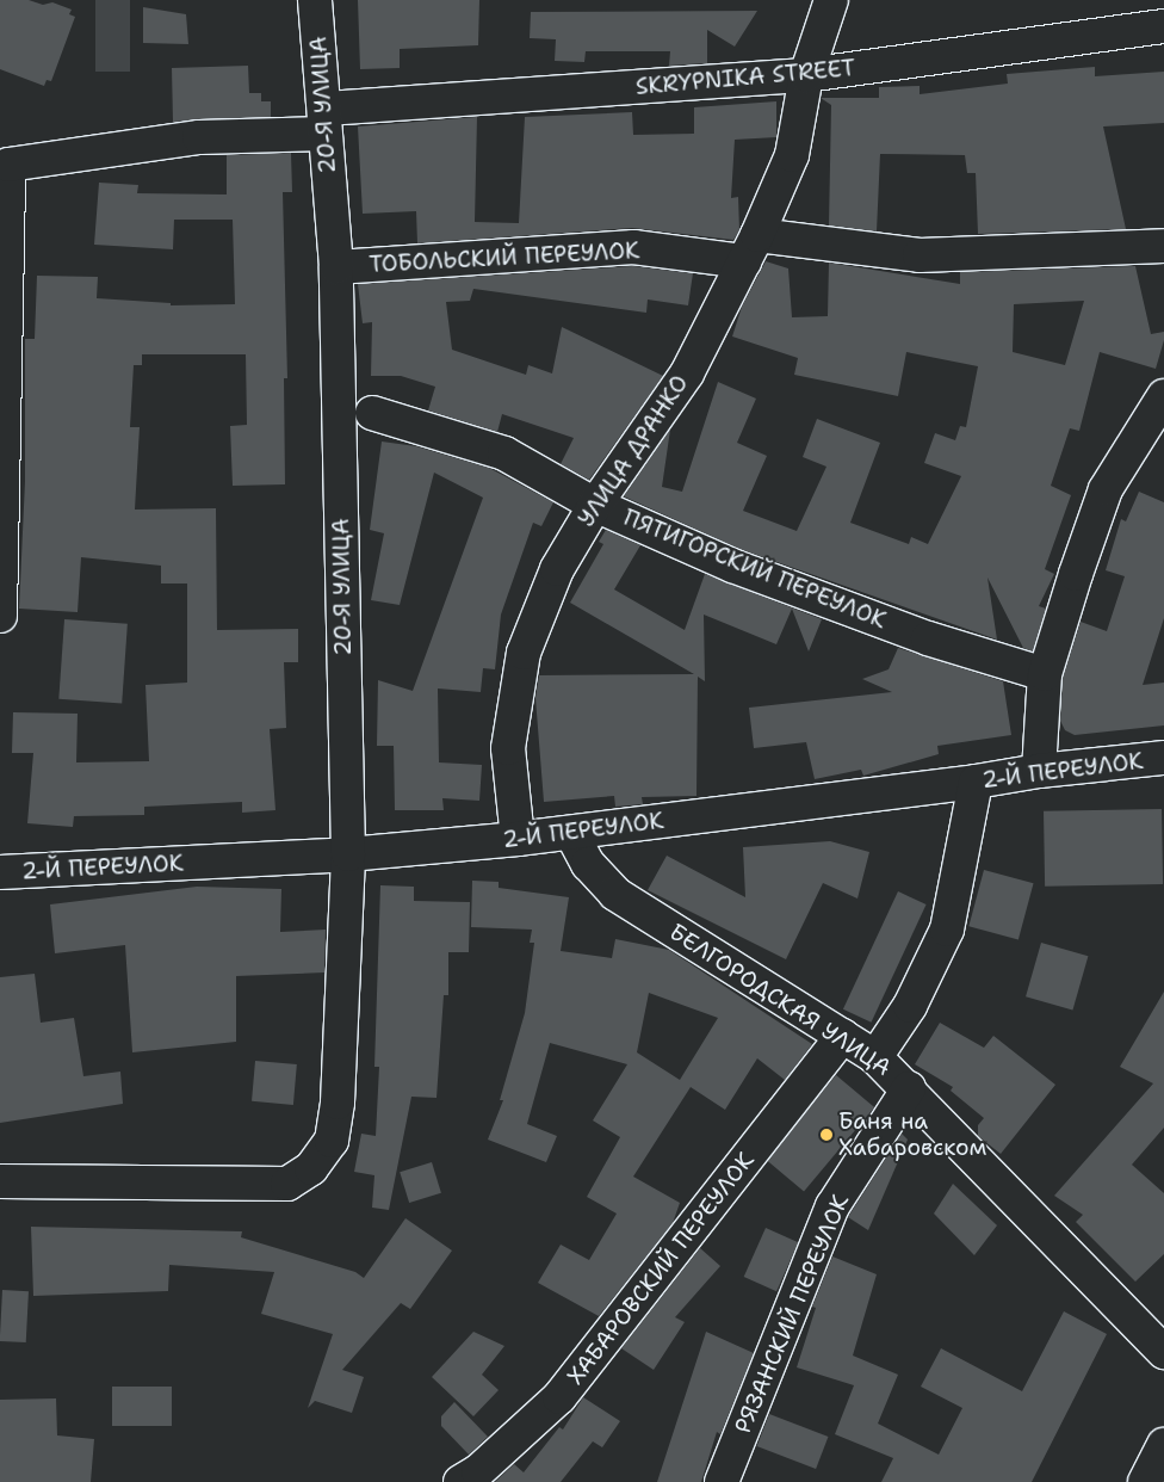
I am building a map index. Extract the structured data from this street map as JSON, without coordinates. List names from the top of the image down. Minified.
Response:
{"streets":{"street":["SKRYPNIKA STREET","20-Я УЛИЦА","ТОБОЛЬСКИЙ ПЕРЕУЛОК","УЛИЦА ДРАНКО","ПЯТИГОРСКИЙ ПЕРЕУЛОК","2-Й ПЕРЕУЛОК","БЕЛГОРОДСКАЯ УЛИЦА","ХАБАРОВСКИЙ ПЕРЕУЛОК","РЯЗАНСКИЙ ПЕРЕУЛОК"]},"crossings":[["SKRYPNIKA STREET","20-Я УЛИЦА"],["SKRYPNIKA STREET","УЛИЦА ДРАНКО"],["20-Я УЛИЦА","ТОБОЛЬСКИЙ ПЕРЕУЛОК"],["20-Я УЛИЦА","2-Й ПЕРЕУЛОК"],["ТОБОЛЬСКИЙ ПЕРЕУЛОК","УЛИЦА ДРАНКО"],["УЛИЦА ДРАНКО","ПЯТИГОРСКИЙ ПЕРЕУЛОК"],["УЛИЦА ДРАНКО","2-Й ПЕРЕУЛОК"],["2-Й ПЕРЕУЛОК","БЕЛГОРОДСКАЯ УЛИЦА"],["БЕЛГОРОДСКАЯ УЛИЦА","ХАБАРОВСКИЙ ПЕРЕУЛОК"],["БЕЛГОРОДСКАЯ УЛИЦА","РЯЗАНСКИЙ ПЕРЕУЛОК"]],"places":["Баня на Хабаровском"]}
